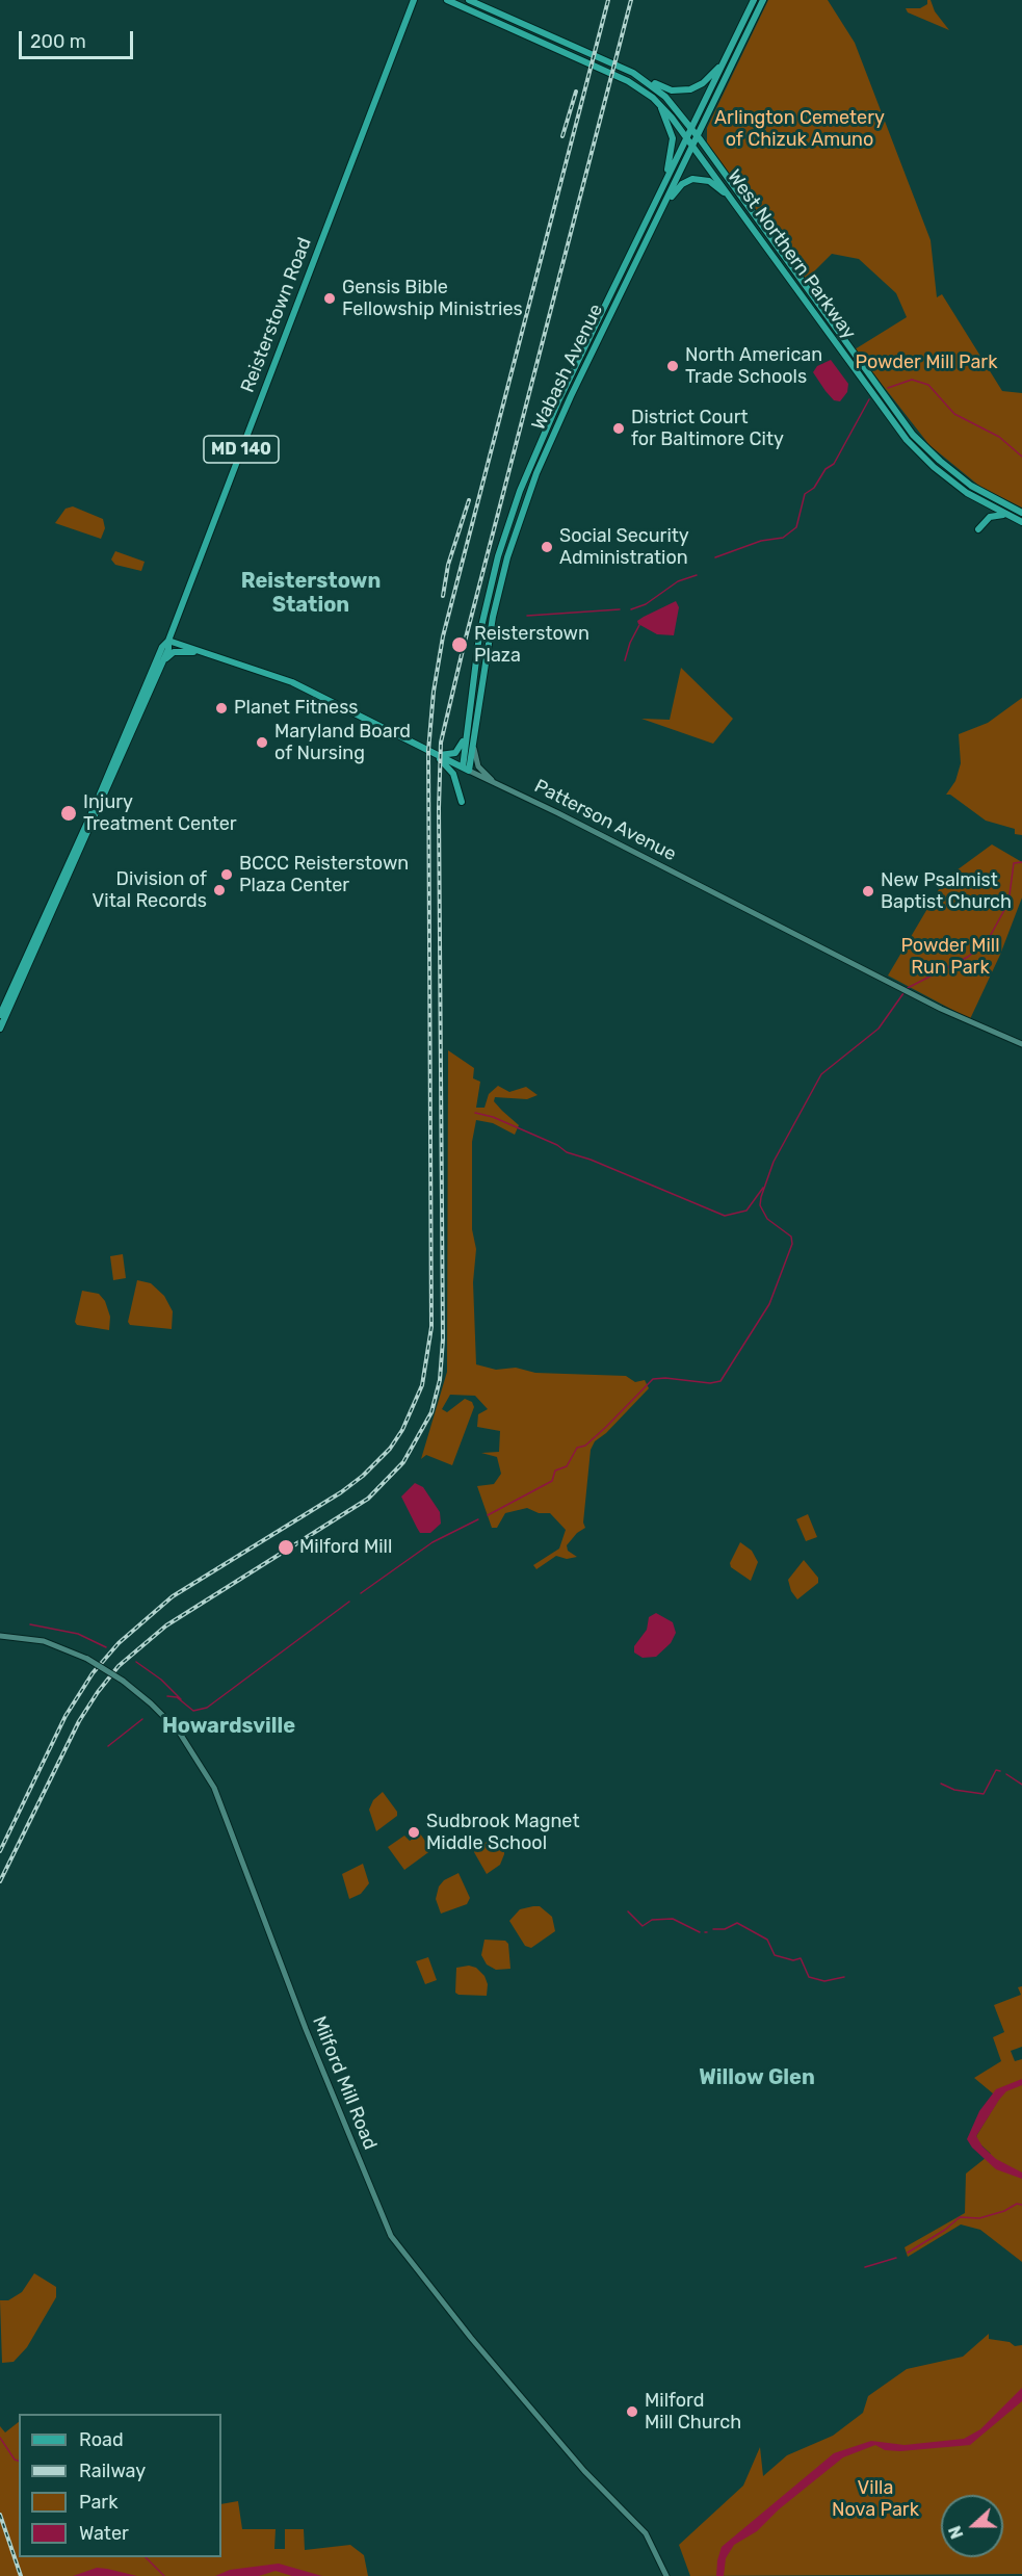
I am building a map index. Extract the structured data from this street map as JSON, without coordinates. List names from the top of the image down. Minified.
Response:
{"streets":{"main road":["West Northern Parkway","Reisterstown Road","Wabash Avenue","MD 140","Patterson Avenue","Milford Mill Road"]},"crossings":[["West Northern Parkway","Wabash Avenue"],["Reisterstown Road","Patterson Avenue"],["Wabash Avenue","Patterson Avenue"]],"districts":["Reisterstown Station","Howardsville","Willow Glen"],"parks":["Arlington Cemetery of Chizuk Amuno","Powder Mill Park","Powder Mill Run Park","Villa Nova Park"],"places":["Gensis Bible Fellowship Ministries","North American Trade Schools","District Court for Baltimore City","Social Security Administration","Reisterstown Plaza","Planet Fitness","Maryland Board of Nursing","Injury Treatment Center","BCCC Reisterstown Plaza Center","Division of Vital Records","New Psalmist Baptist Church","Milford Mill","Sudbrook Magnet Middle School","Milford Mill Church"],"legend":["Road","Railway","Park","Water"],"scale_bar":"200 m","north":"left"}
